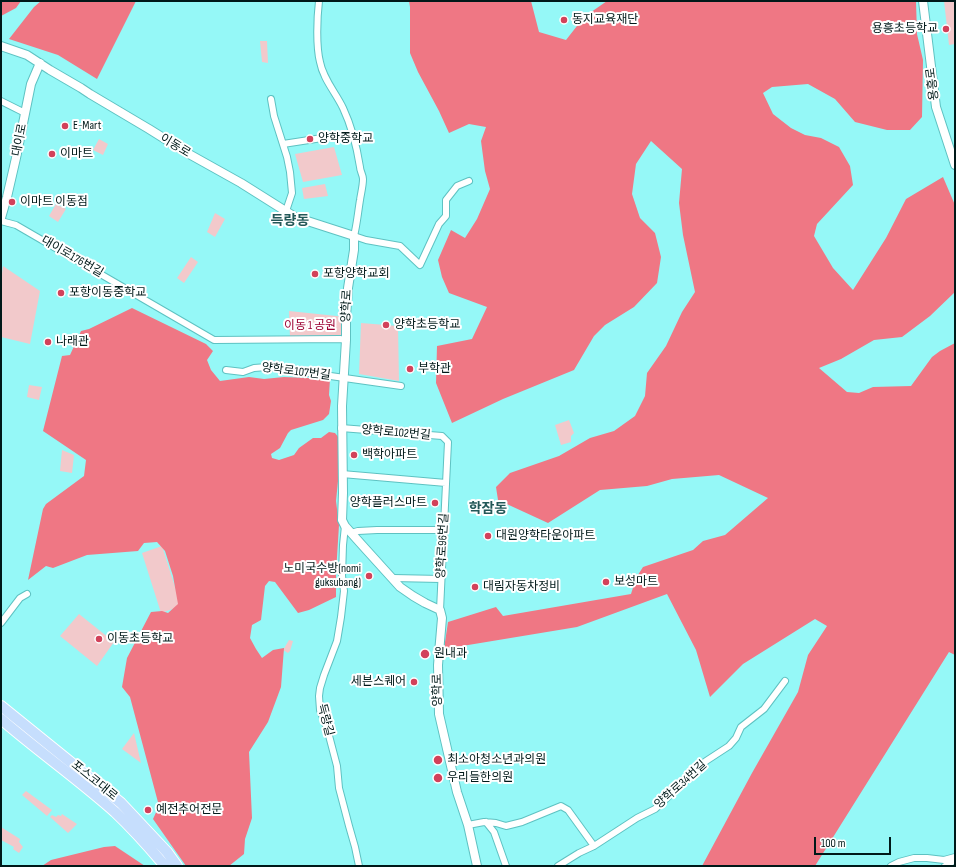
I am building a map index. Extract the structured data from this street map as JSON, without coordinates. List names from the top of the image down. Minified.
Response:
{"streets":{"main road":["포스코대로"],"street":["용흥로","대이로","이동로","대이로176번길","양학로","양학로107번길","양학로102번길","양학로96번길","득량길","양학로34번길"]},"crossings":[["대이로","이동로"],["대이로","대이로176번길"],["이동로","양학로"],["대이로176번길","양학로"],["양학로","양학로107번길"],["양학로","양학로102번길"],["양학로","양학로96번길"],["양학로","득량길"],["양학로102번길","양학로96번길"]],"districts":["득량동","학잠동"],"parks":["이동 1 공원"],"places":["동지교육재단","용흥초등학교","E-Mart","양학중학교","이마트","이마트 이동점","포항양학교회","포항이동중학교","양학초등학교","나래관","부학관","백학아파트","양학플러스마트","대원양학타운아파트","노미국수방(nomi guksubang)","보성마트","대림자동차정비","이동초등학교","원내과","세븐스퀘어","최소아청소년과의원","우리들한의원","예전추어전문"],"scale_bar":"100 m"}
